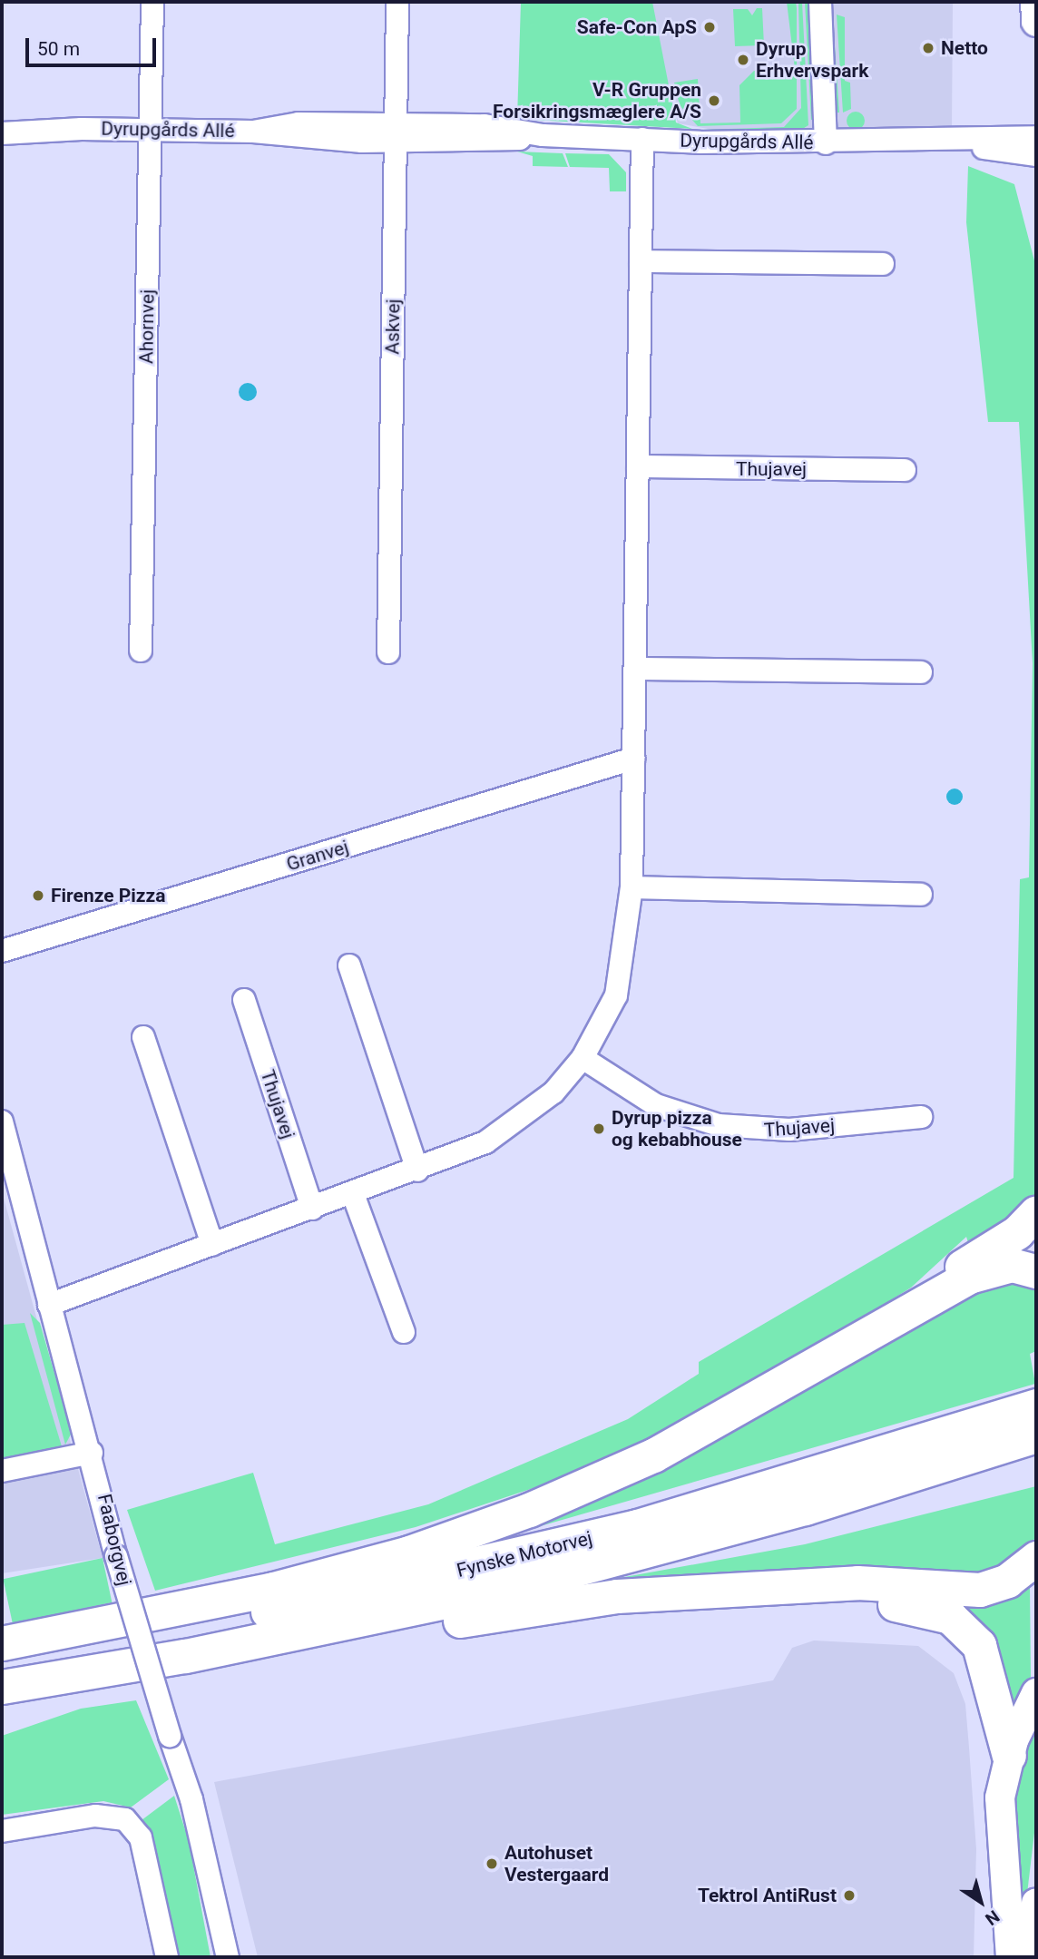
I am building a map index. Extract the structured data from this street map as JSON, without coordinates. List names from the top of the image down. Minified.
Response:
{"streets":{"highway":["Fynske Motorvej"],"street":["Dyrupgårds Allé","Ahornvej","Askvej","Thujavej","Granvej","Faaborgvej"]},"crossings":[["Dyrupgårds Allé","Ahornvej"],["Dyrupgårds Allé","Askvej"]],"places":["Safe-Con ApS","Netto","Dyrup Erhvervspark","V-R Gruppen Forsikringsmæglere A/S","Firenze Pizza","Dyrup pizza og kebabhouse","Autohuset Vestergaard","Tektrol AntiRust"],"scale_bar":"50 m","north":"bottom right"}
